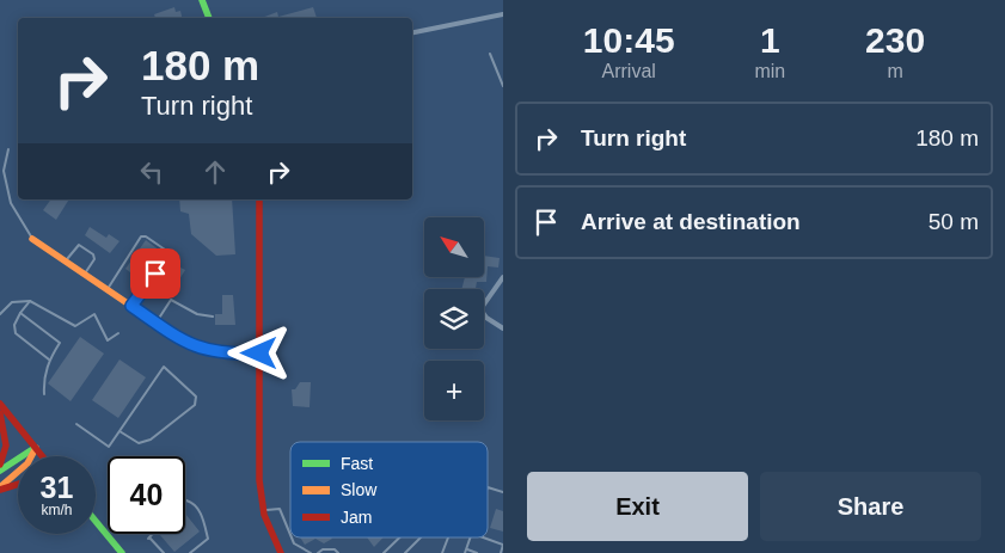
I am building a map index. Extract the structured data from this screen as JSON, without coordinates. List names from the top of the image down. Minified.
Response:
{"legend":["Fast","Slow","Jam"],"north":"top left","page":{"eta":["10:45","Arrival","1","min","230","m"],"turn":["180 m","Turn right"],"list":[{"name":"Turn right","value":"180 m"},{"name":"Arrive at destination","value":"50 m"}],"map_buttons":"+","speed":"31 km/h","limit":"40","buttons":["Exit","Share"]}}
